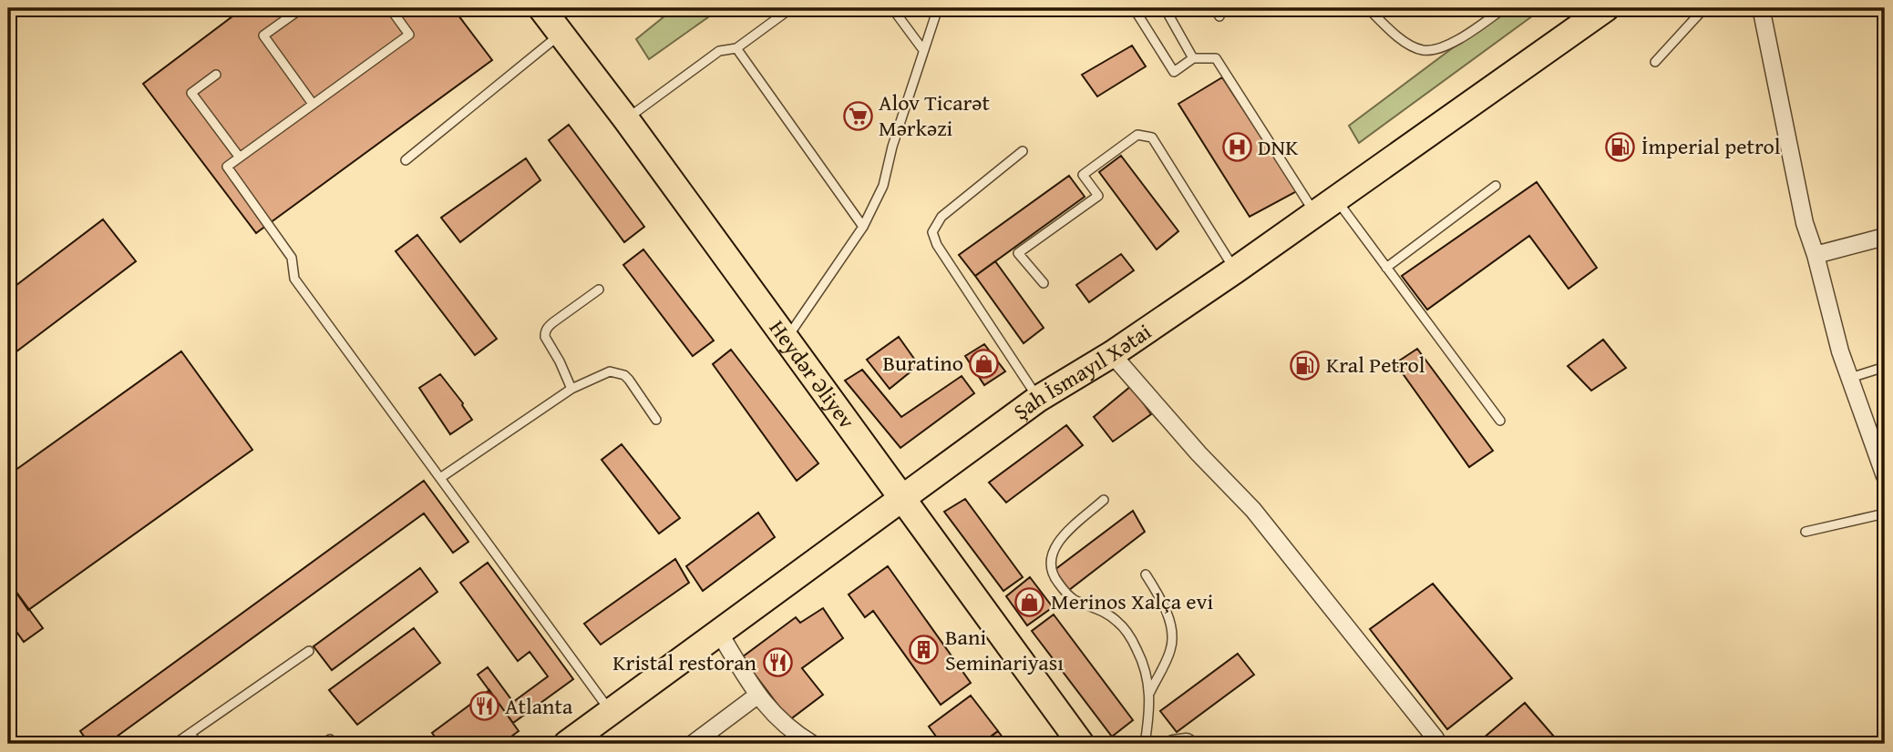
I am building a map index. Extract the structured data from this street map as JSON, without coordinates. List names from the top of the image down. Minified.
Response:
{"streets":{"main road":["Şah İsmayıl Xətai","Heydər Əliyev"]},"crossings":[["Şah İsmayıl Xətai","Heydər Əliyev"]],"places":{"supermarket":["Alov Ticarət Mərkəzi"],"fuel station":["İmperial petrol","Kral Petrol"],"hospital":["DNK"],"shop":["Buratino","Merinos Xalça evi"],"building":["Bani Seminariyası"],"restaurant":["Kristal restoran","Atlanta"]}}
